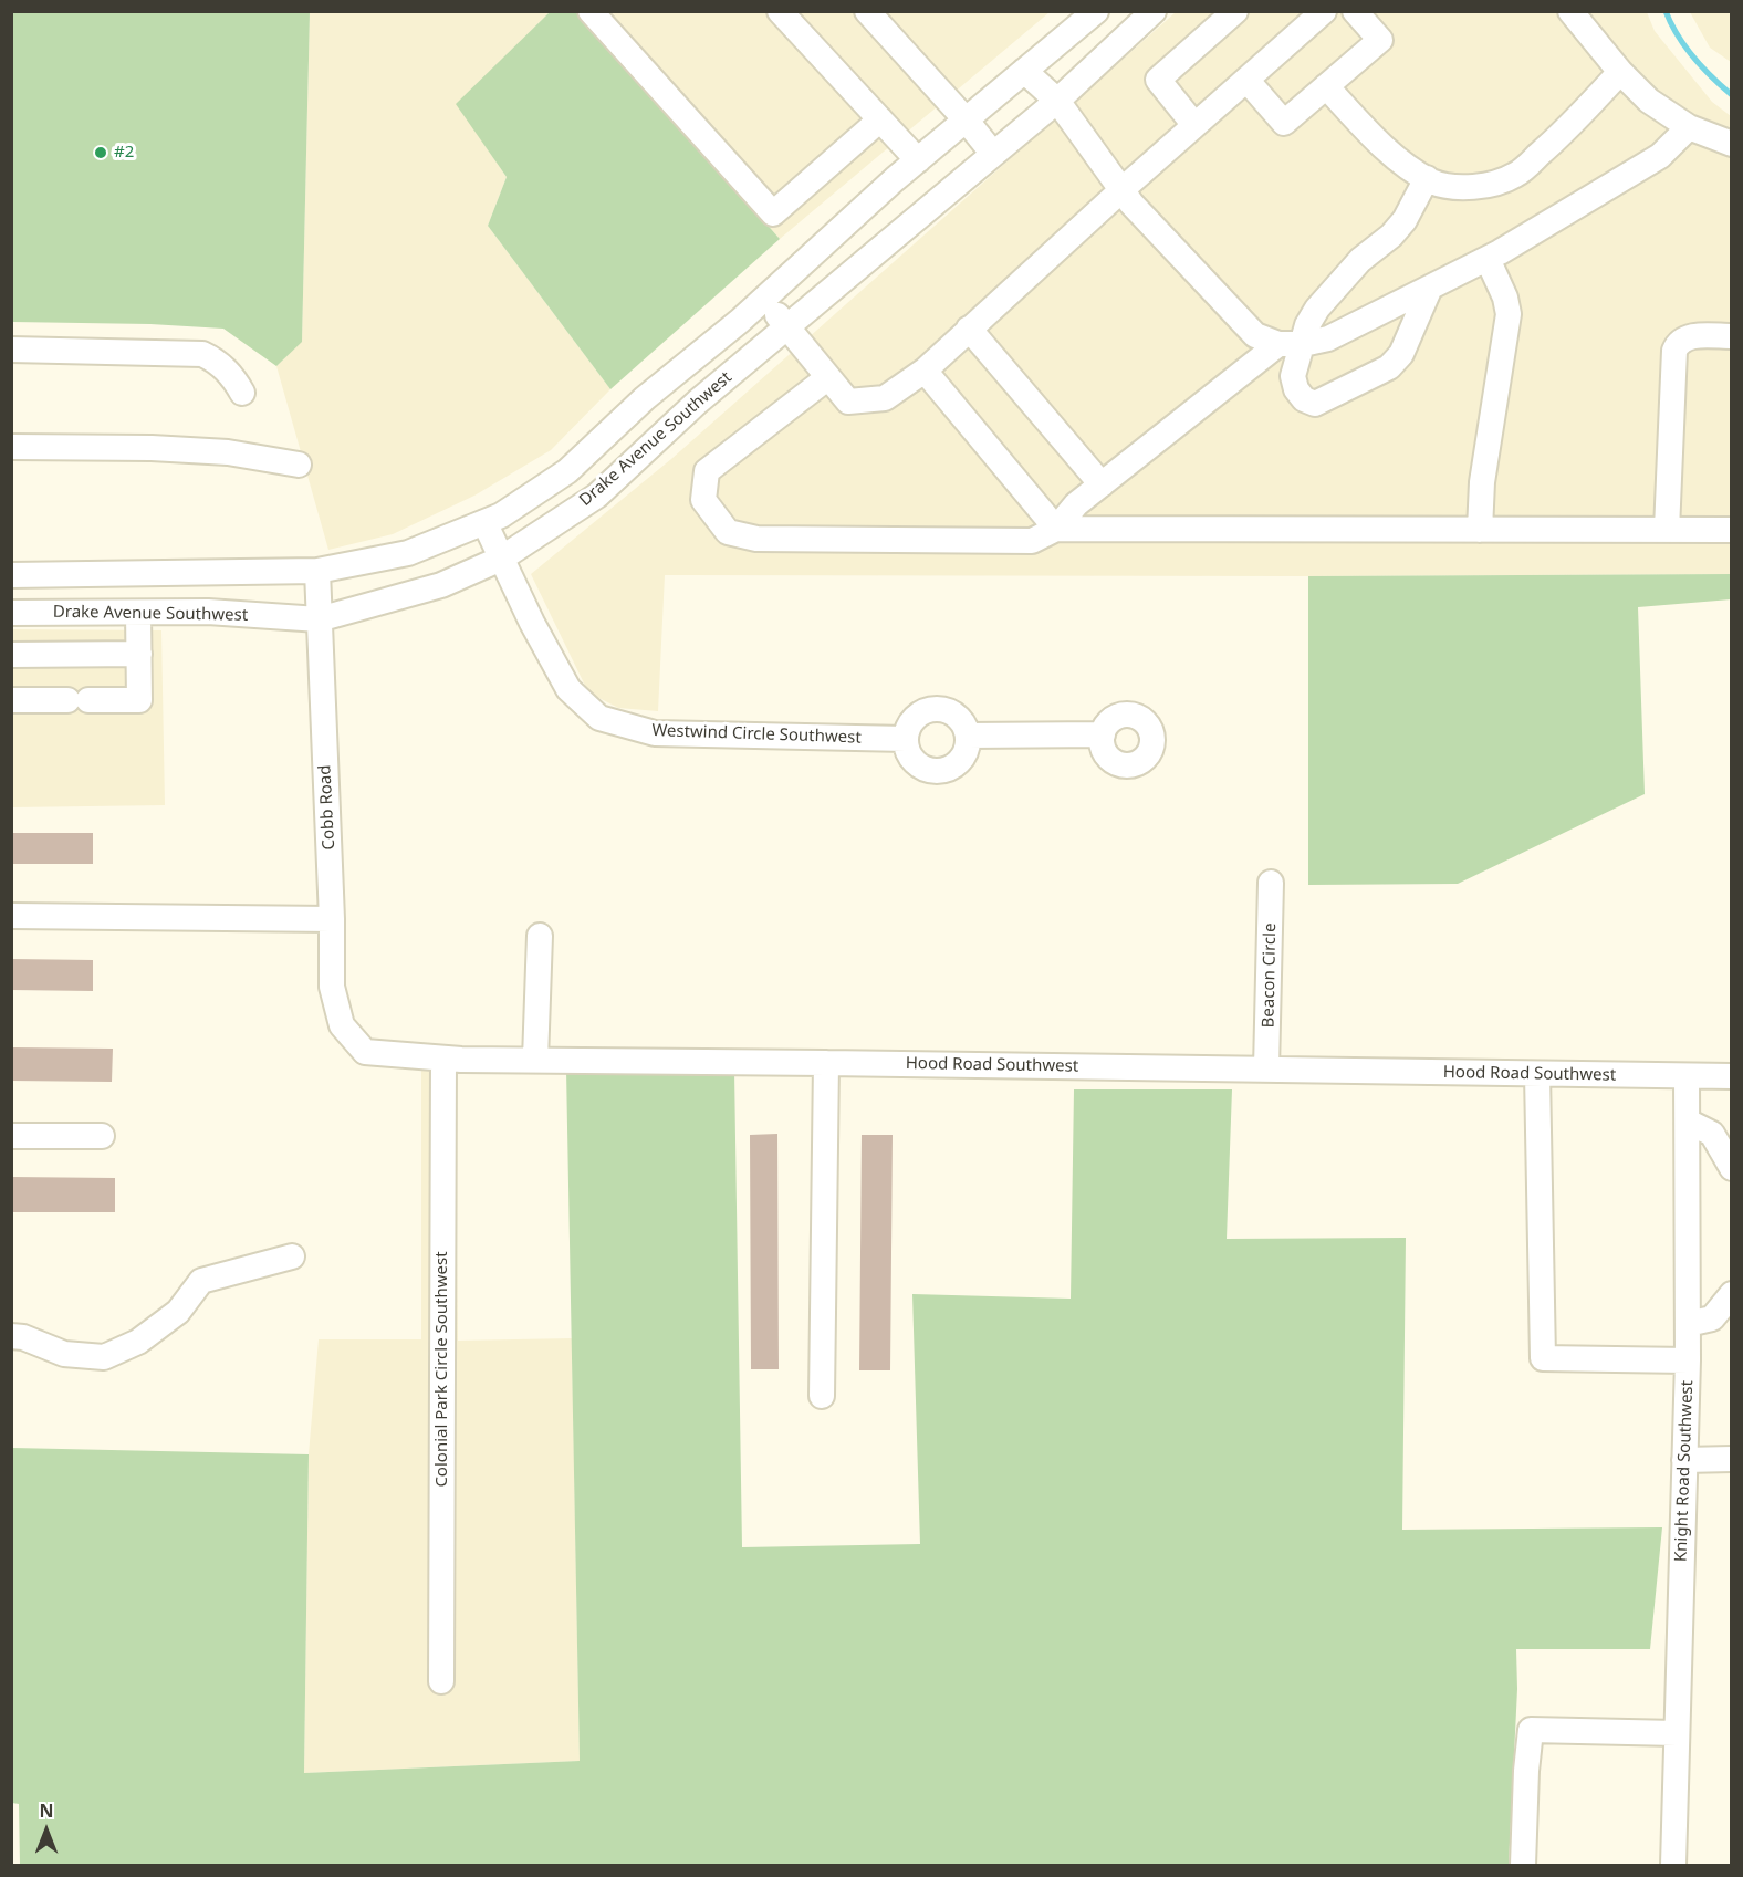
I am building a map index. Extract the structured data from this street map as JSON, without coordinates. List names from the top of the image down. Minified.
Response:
{"streets":{"street":["Drake Avenue Southwest","Westwind Circle Southwest","Cobb Road","Beacon Circle","Hood Road Southwest","Colonial Park Circle Southwest","Knight Road Southwest"]},"crossings":[["Drake Avenue Southwest","Westwind Circle Southwest"],["Drake Avenue Southwest","Cobb Road"],["Cobb Road","Hood Road Southwest"],["Beacon Circle","Hood Road Southwest"],["Hood Road Southwest","Colonial Park Circle Southwest"],["Hood Road Southwest","Knight Road Southwest"]],"places":["#2"],"north":"top"}
